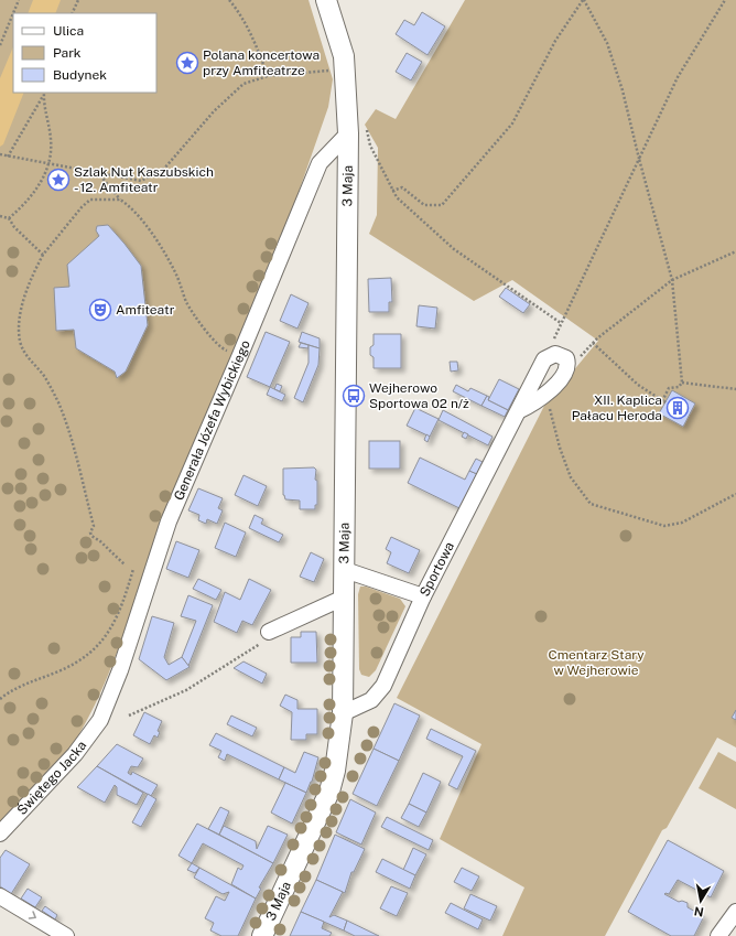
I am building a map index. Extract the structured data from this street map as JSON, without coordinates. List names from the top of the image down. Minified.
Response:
{"streets":{"main road":["3 Maja"],"street":["Generała Józefa Wybickiego","Sportowa","Świętego Jacka"]},"crossings":[["3 Maja","Generała Józefa Wybickiego"],["3 Maja","Sportowa"],["Generała Józefa Wybickiego","Świętego Jacka"]],"parks":["Cmentarz Stary w Wejherowie"],"places":{"place":["Polana koncertowa przy Amfiteatrze","Szlak Nut Kaszubskich - 12. Amfiteatr"],"theatre":["Amfiteatr"],"bus stop":["Wejherowo Sportowa 02 n/ż"],"building":["XII. Kaplica Pałacu Heroda"]},"legend":["Ulica","Park","Budynek"],"north":"bottom"}
